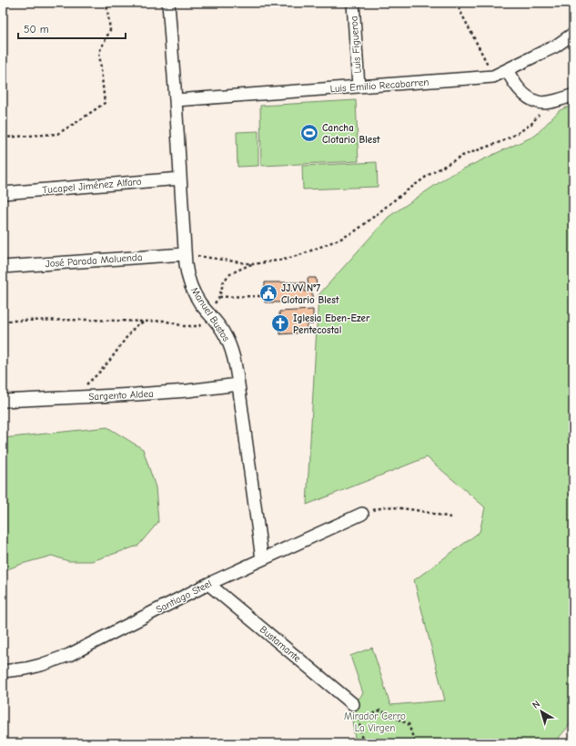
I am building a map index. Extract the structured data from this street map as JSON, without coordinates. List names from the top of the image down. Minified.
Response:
{"streets":{"street":["Luis Figueroa","Luis Emilio Recabarren","Tucapel Jiménez Alfaro","José Parada Maluenda","Manuel Bustos","Sargento Aldea","Santiago Steel","Bustamante"]},"crossings":[["Luis Figueroa","Luis Emilio Recabarren"],["Luis Emilio Recabarren","Manuel Bustos"],["Tucapel Jiménez Alfaro","Manuel Bustos"],["José Parada Maluenda","Manuel Bustos"],["Manuel Bustos","Sargento Aldea"],["Manuel Bustos","Santiago Steel"],["Santiago Steel","Bustamante"]],"parks":["Mirador Cerro La Virgen"],"places":{"sports":["Cancha Clotario Blest"],"public building":["JJ.VV N°7 Clotario Blest"],"church":["Iglesia Eben-Ezer Pentecostal"]},"scale_bar":"50 m","north":"top left"}
